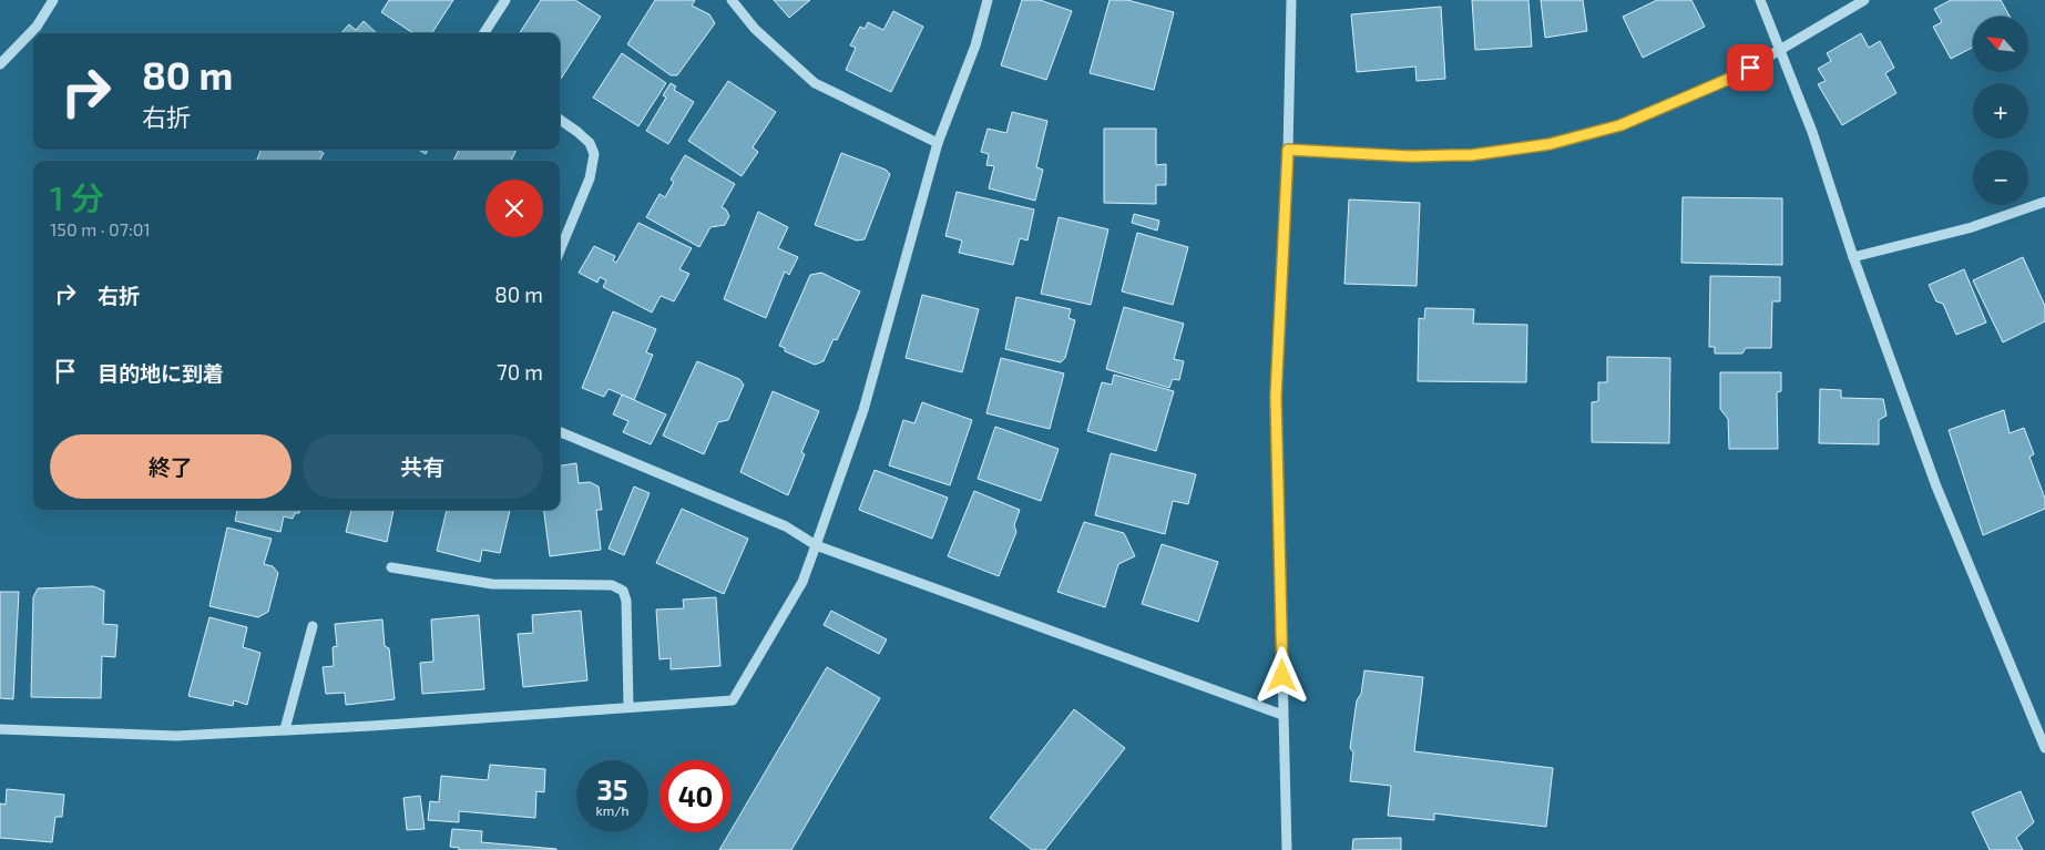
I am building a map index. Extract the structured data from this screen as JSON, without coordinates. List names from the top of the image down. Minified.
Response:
{"north":"top left","page":{"map_buttons":["+","−"],"turn":["80 m","右折"],"heading":["1 分","150 m · 07:01"],"list":[{"name":"右折","value":"80 m"},{"name":"目的地に到着","value":"70 m"}],"buttons":["終了","共有"],"speed":"35 km/h","limit":"40"}}
